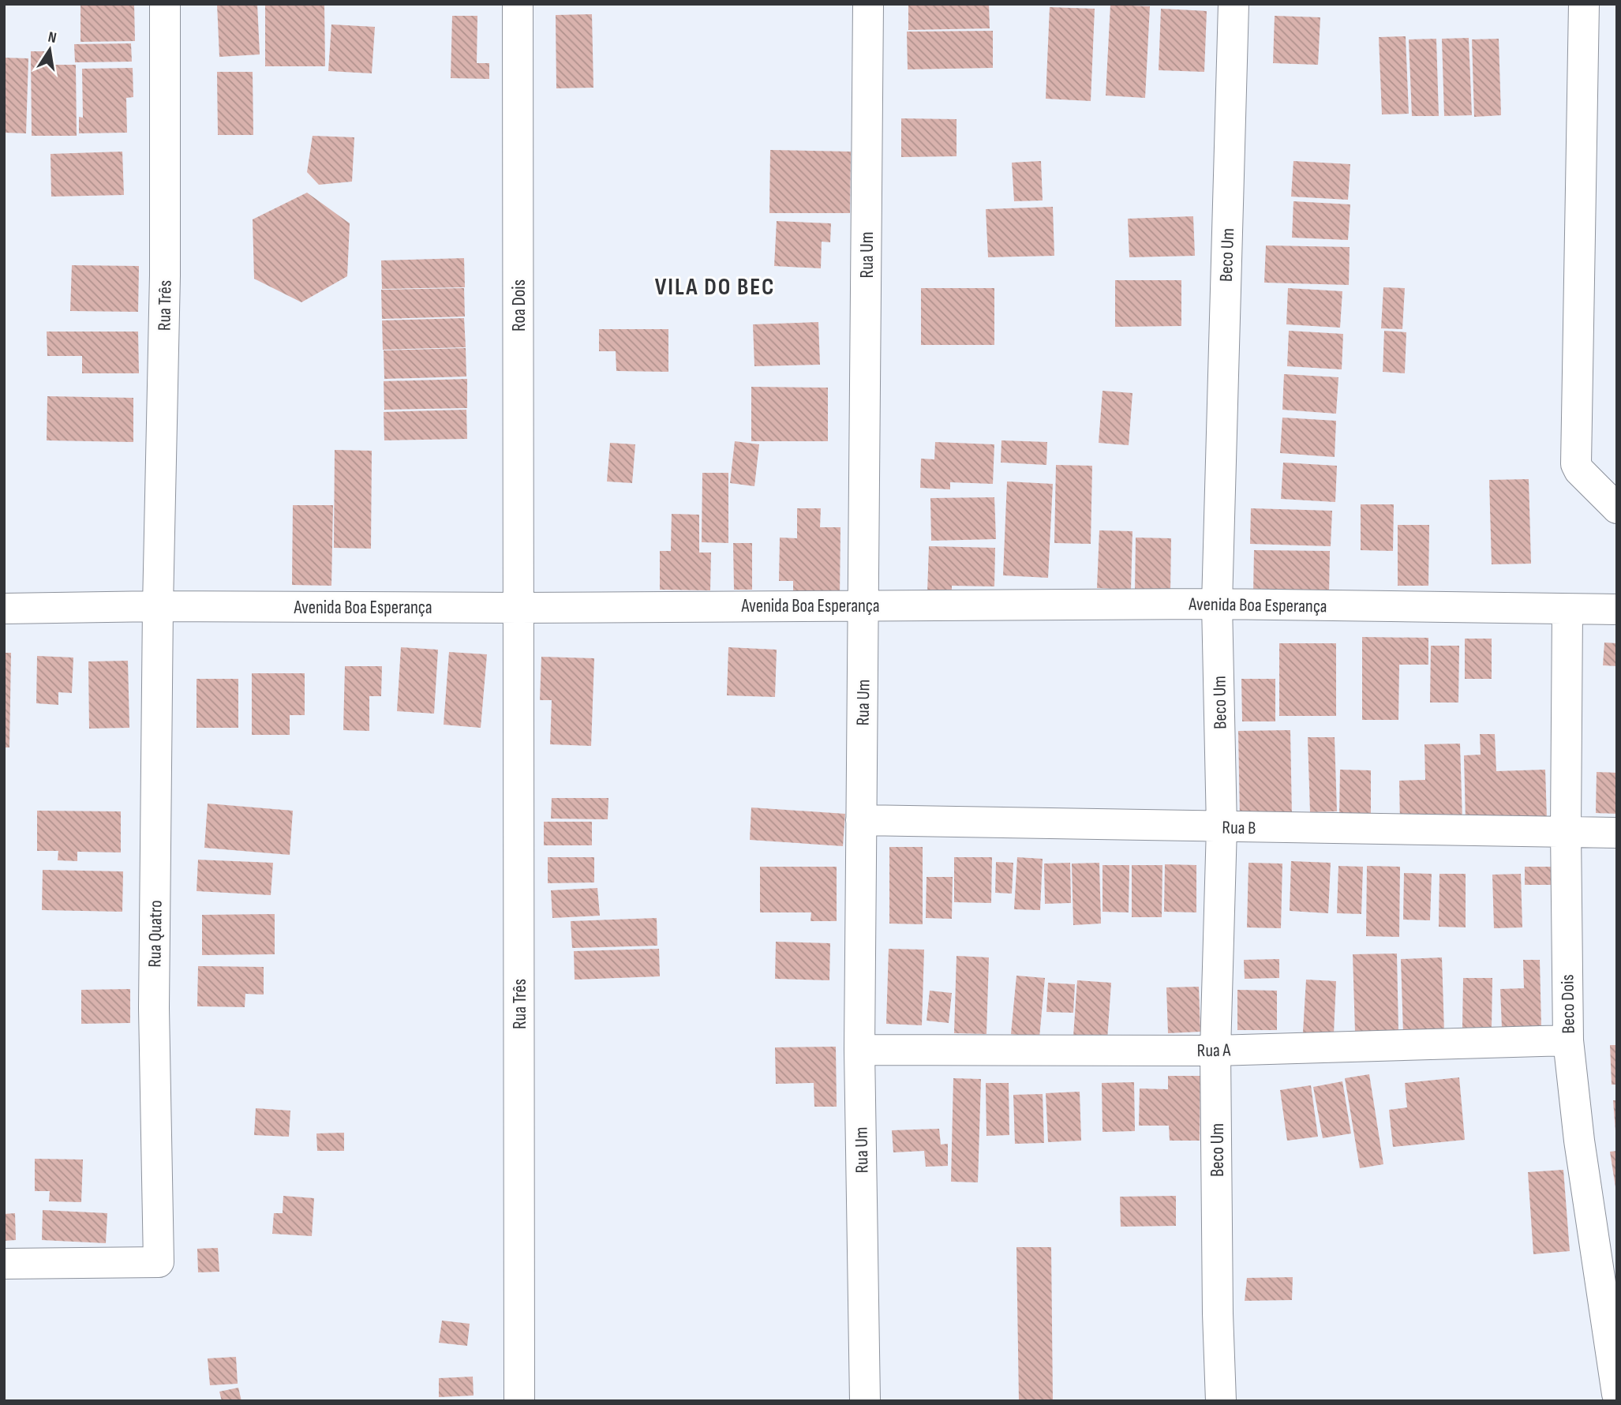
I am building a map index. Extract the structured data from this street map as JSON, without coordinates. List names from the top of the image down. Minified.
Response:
{"streets":{"street":["Rua Um","Beco Um","Rua Três","Roa Dois","Avenida Boa Esperança","Rua B","Rua Quatro","Beco Dois","Rua A"]},"crossings":[["Rua Um","Avenida Boa Esperança"],["Rua Um","Rua B"],["Rua Um","Rua A"],["Beco Um","Avenida Boa Esperança"],["Beco Um","Rua B"],["Beco Um","Rua A"],["Rua Três","Roa Dois"],["Rua Três","Avenida Boa Esperança"],["Rua Três","Rua Quatro"],["Roa Dois","Avenida Boa Esperança"],["Avenida Boa Esperança","Rua Quatro"],["Avenida Boa Esperança","Beco Dois"],["Rua B","Beco Dois"],["Beco Dois","Rua A"]],"districts":["VILA DO BEC"],"north":"top"}
